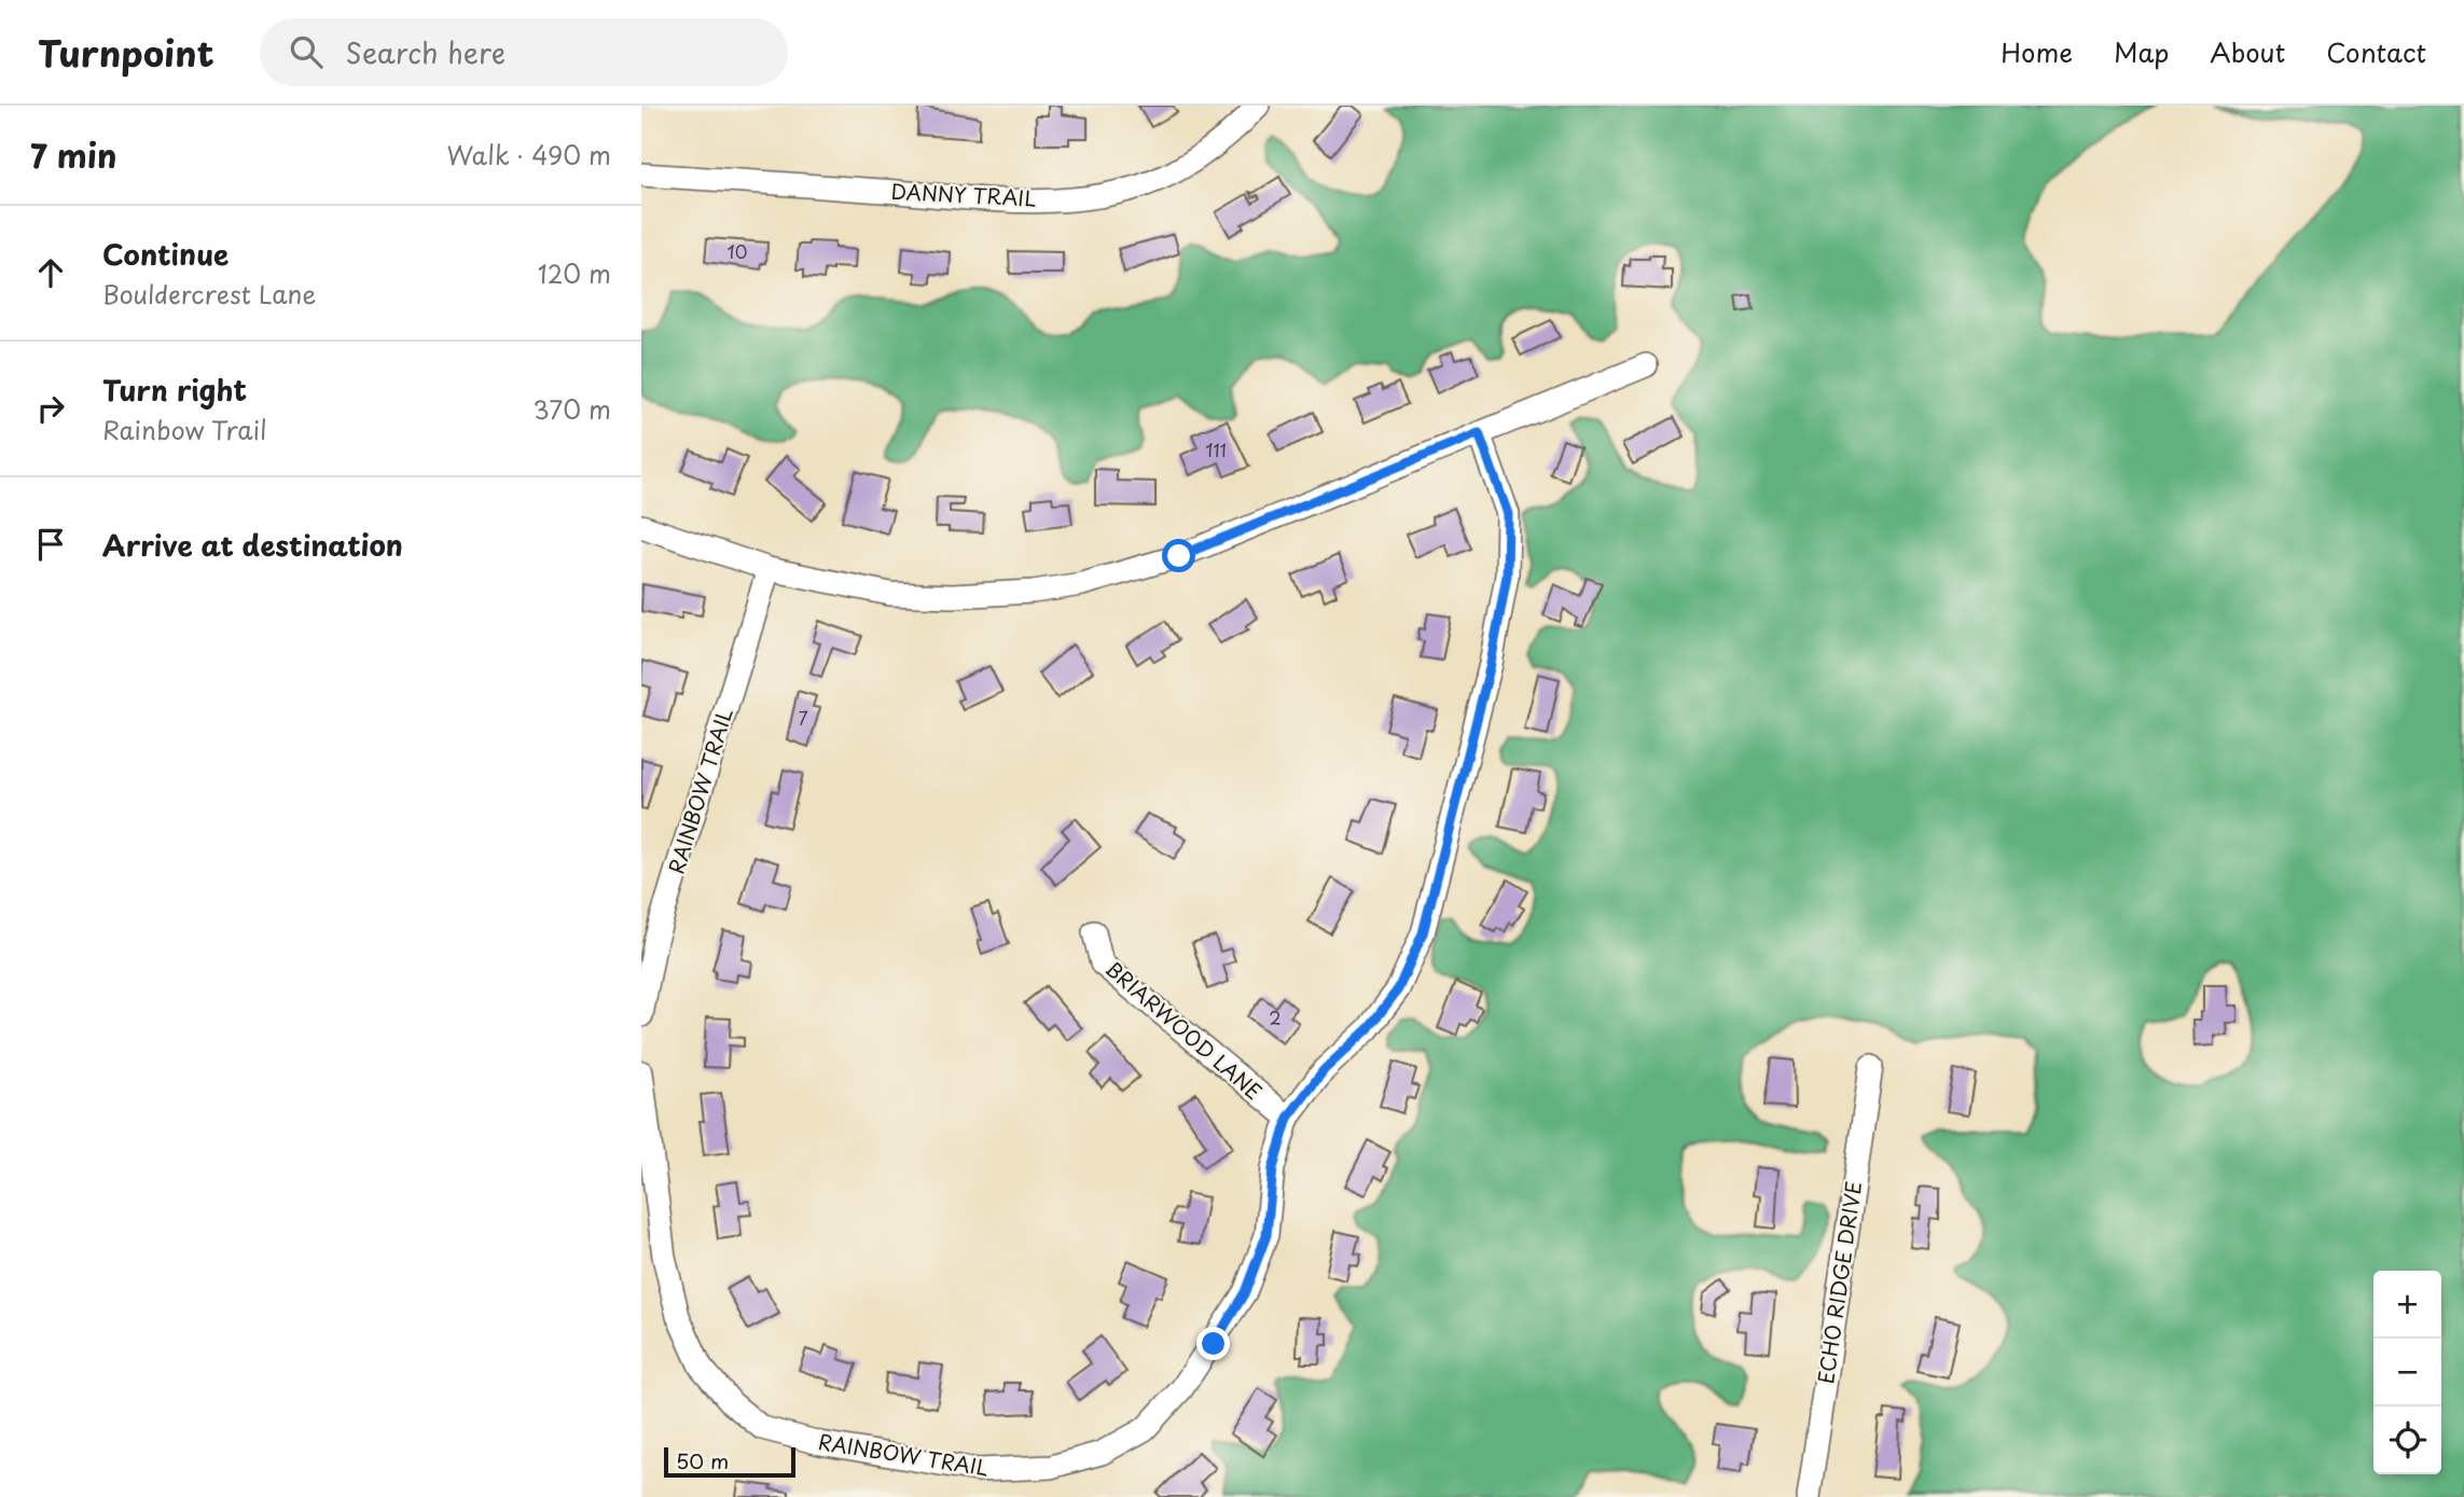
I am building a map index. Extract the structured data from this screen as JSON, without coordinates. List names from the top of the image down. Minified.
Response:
{"streets":{"street":["DANNY TRAIL","RAINBOW TRAIL","BRIARWOOD LANE","ECHO RIDGE DRIVE"]},"crossings":[["RAINBOW TRAIL","BRIARWOOD LANE"]],"house_numbers":["10","111","7","2"],"scale_bar":"50 m","page":{"header":"Turnpoint","search":"Search here","nav":["Home","Map","About","Contact"],"heading":["7 min","Walk · 490 m"],"list":[["Continue","Bouldercrest Lane","120 m"],["Turn right","Rainbow Trail","370 m"],"Arrive at destination"],"map_buttons":["+","−"],"scale":"50 m"}}
